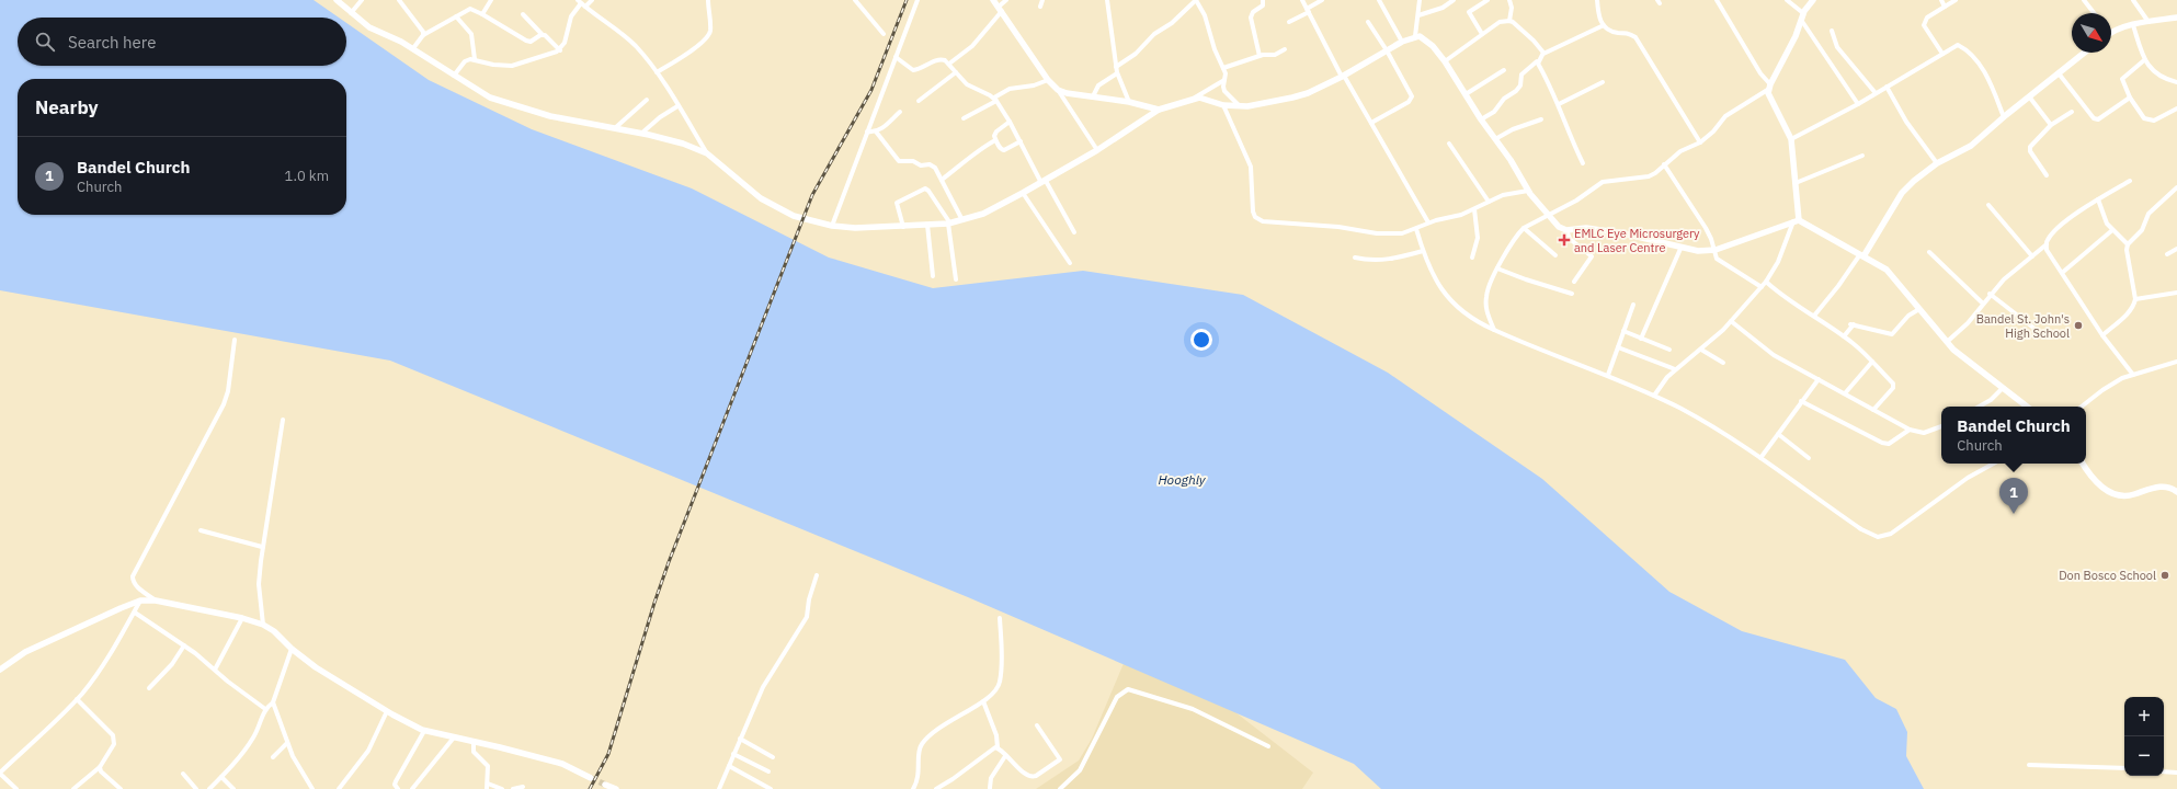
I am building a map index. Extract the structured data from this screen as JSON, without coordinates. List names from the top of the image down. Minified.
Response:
{"water":["Hooghly"],"places":{"health":["EMLC Eye Microsurgery and Laser Centre"],"other":["Bandel St. John's High School","Don Bosco School"]},"north":"bottom right","page":{"search":"Search here","heading":"Nearby","list":[{"mark":"1","name":"Bandel Church","note":"Church","value":"1.0 km"}],"popup":["Bandel Church","Church"],"pins":"1","map_buttons":["+","−"]}}
